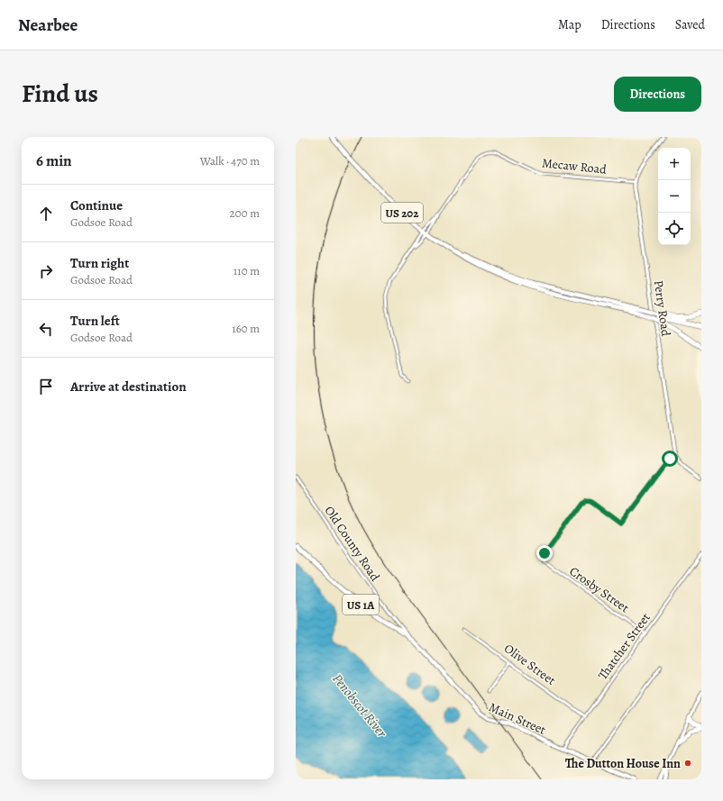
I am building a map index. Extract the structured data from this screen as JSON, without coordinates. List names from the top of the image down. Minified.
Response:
{"streets":{"main road":["US 202","US 1A","Main Street"],"street":["Mecaw Road","Perry Road","Old County Road","Crosby Street","Thatcher Street","Olive Street"]},"crossings":[["Mecaw Road","US 202"],["Mecaw Road","Perry Road"],["Perry Road","Crosby Street"],["Old County Road","US 1A"],["Old County Road","Main Street"],["Crosby Street","Thatcher Street"],["US 1A","Main Street"],["Thatcher Street","Olive Street"],["Thatcher Street","Main Street"]],"water":["Penobscot River"],"places":["The Dutton House Inn"],"page":{"header":"Nearbee","nav":["Map","Directions","Saved"],"title":"Find us","buttons":"Directions","heading":["6 min","Walk · 470 m"],"map_buttons":["+","−"],"list":[["Continue","Godsoe Road","200 m"],["Turn right","Godsoe Road","110 m"],["Turn left","Godsoe Road","160 m"],"Arrive at destination"]}}
